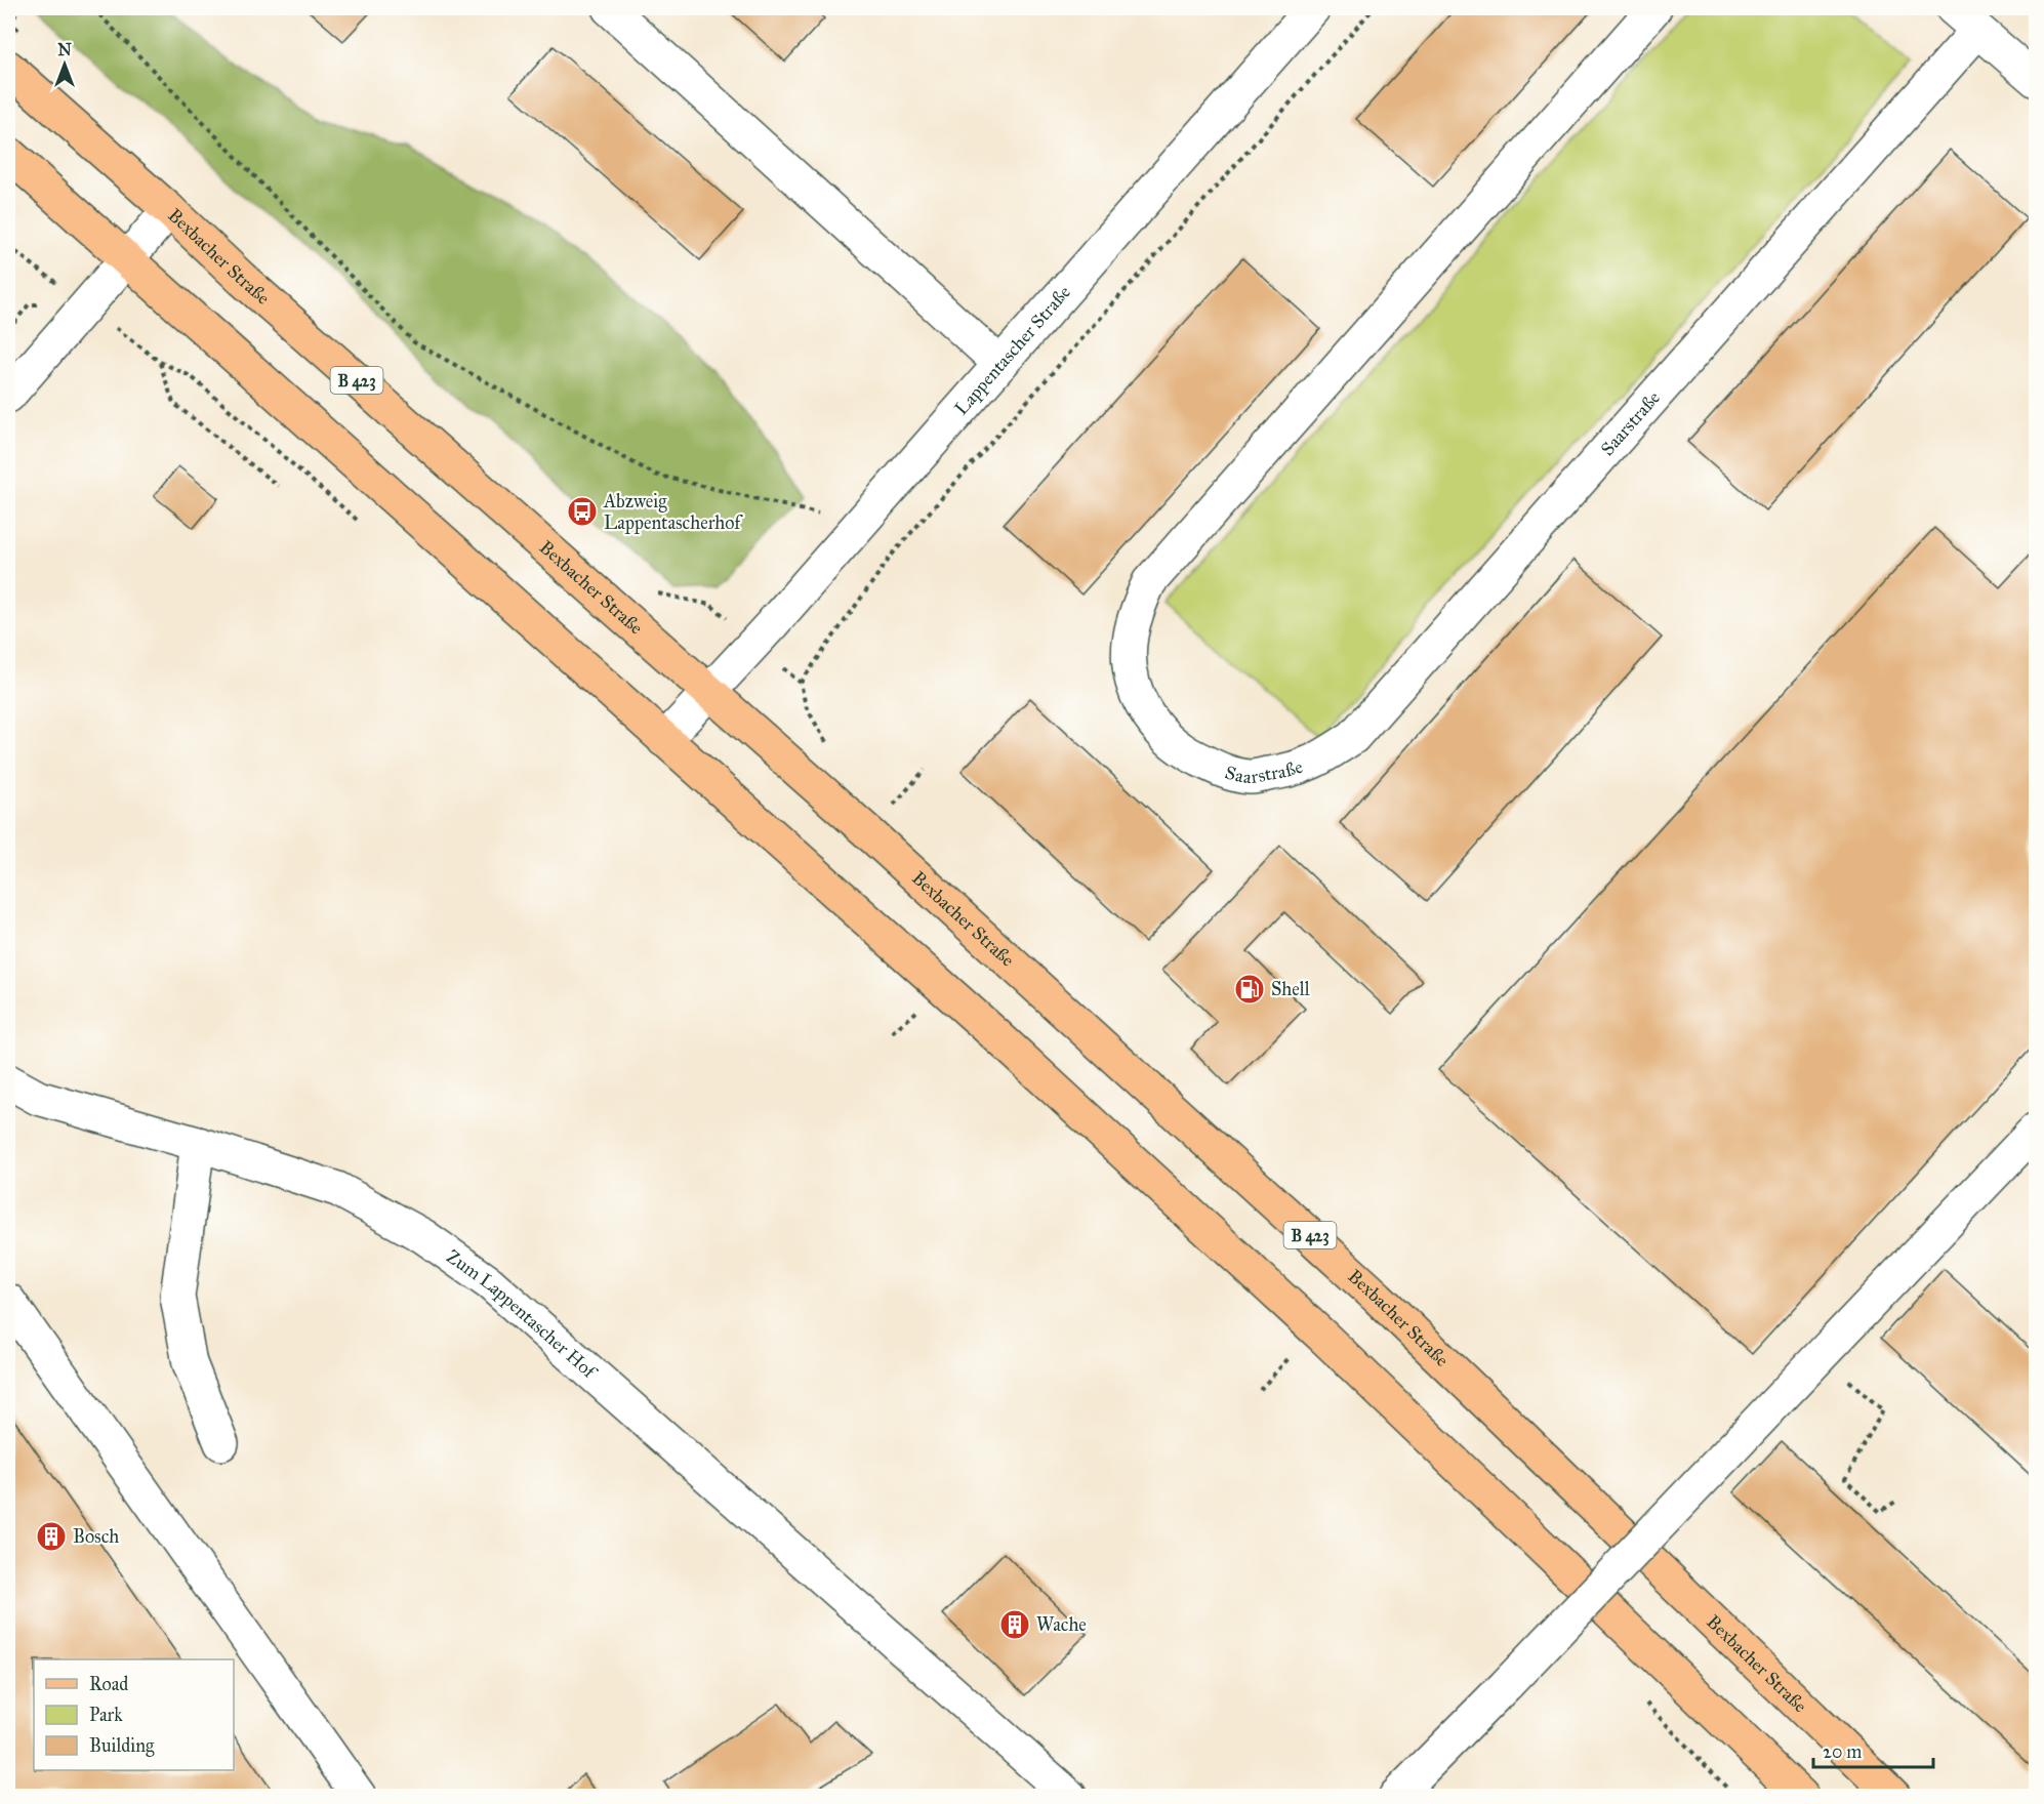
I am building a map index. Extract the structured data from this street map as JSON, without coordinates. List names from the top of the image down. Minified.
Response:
{"streets":{"main road":["Bexbacher Straße","B 423"],"street":["Lappentascher Straße","Saarstraße","Zum Lappentascher Hof"]},"crossings":[["Bexbacher Straße","Lappentascher Straße"]],"places":{"bus stop":["Abzweig Lappentascherhof"],"fuel station":["Shell"],"building":["Bosch","Wache"]},"legend":["Road","Park","Building"],"scale_bar":"20 m","north":"top"}
